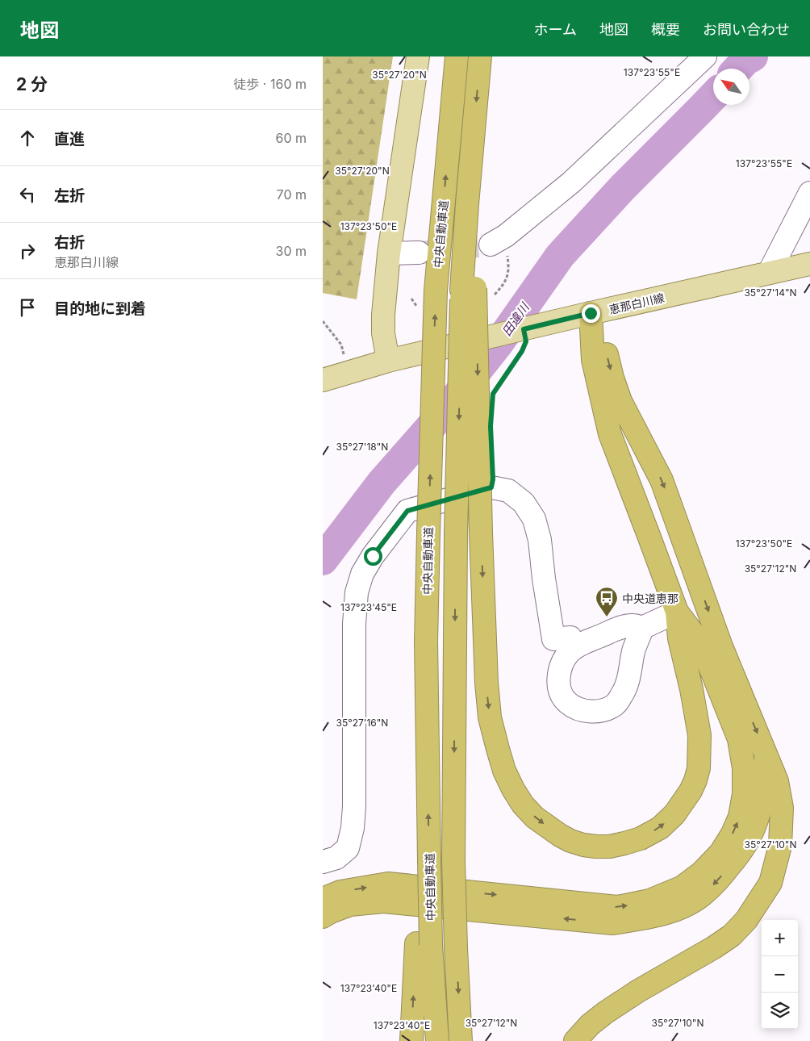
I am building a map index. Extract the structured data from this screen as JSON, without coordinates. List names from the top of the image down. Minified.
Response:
{"streets":{"highway":["中央自動車道"],"main road":["恵那白川線"]},"water":["田違川"],"places":{"bus stop":["中央道恵那"]},"north":"top left","page":{"header":"地図","nav":["ホーム","地図","概要","お問い合わせ"],"heading":["2 分","徒歩 · 160 m"],"list":[["直進","60 m"],["左折","70 m"],["右折","恵那白川線","30 m"],"目的地に到着"],"map_buttons":["+","−"]},"coordinates":["137°23'55\"E","35°27'20\"N","137°23'50\"E","35°27'14\"N","35°27'18\"N","35°27'12\"N","137°23'45\"E","35°27'16\"N","35°27'10\"N","137°23'40\"E"]}
